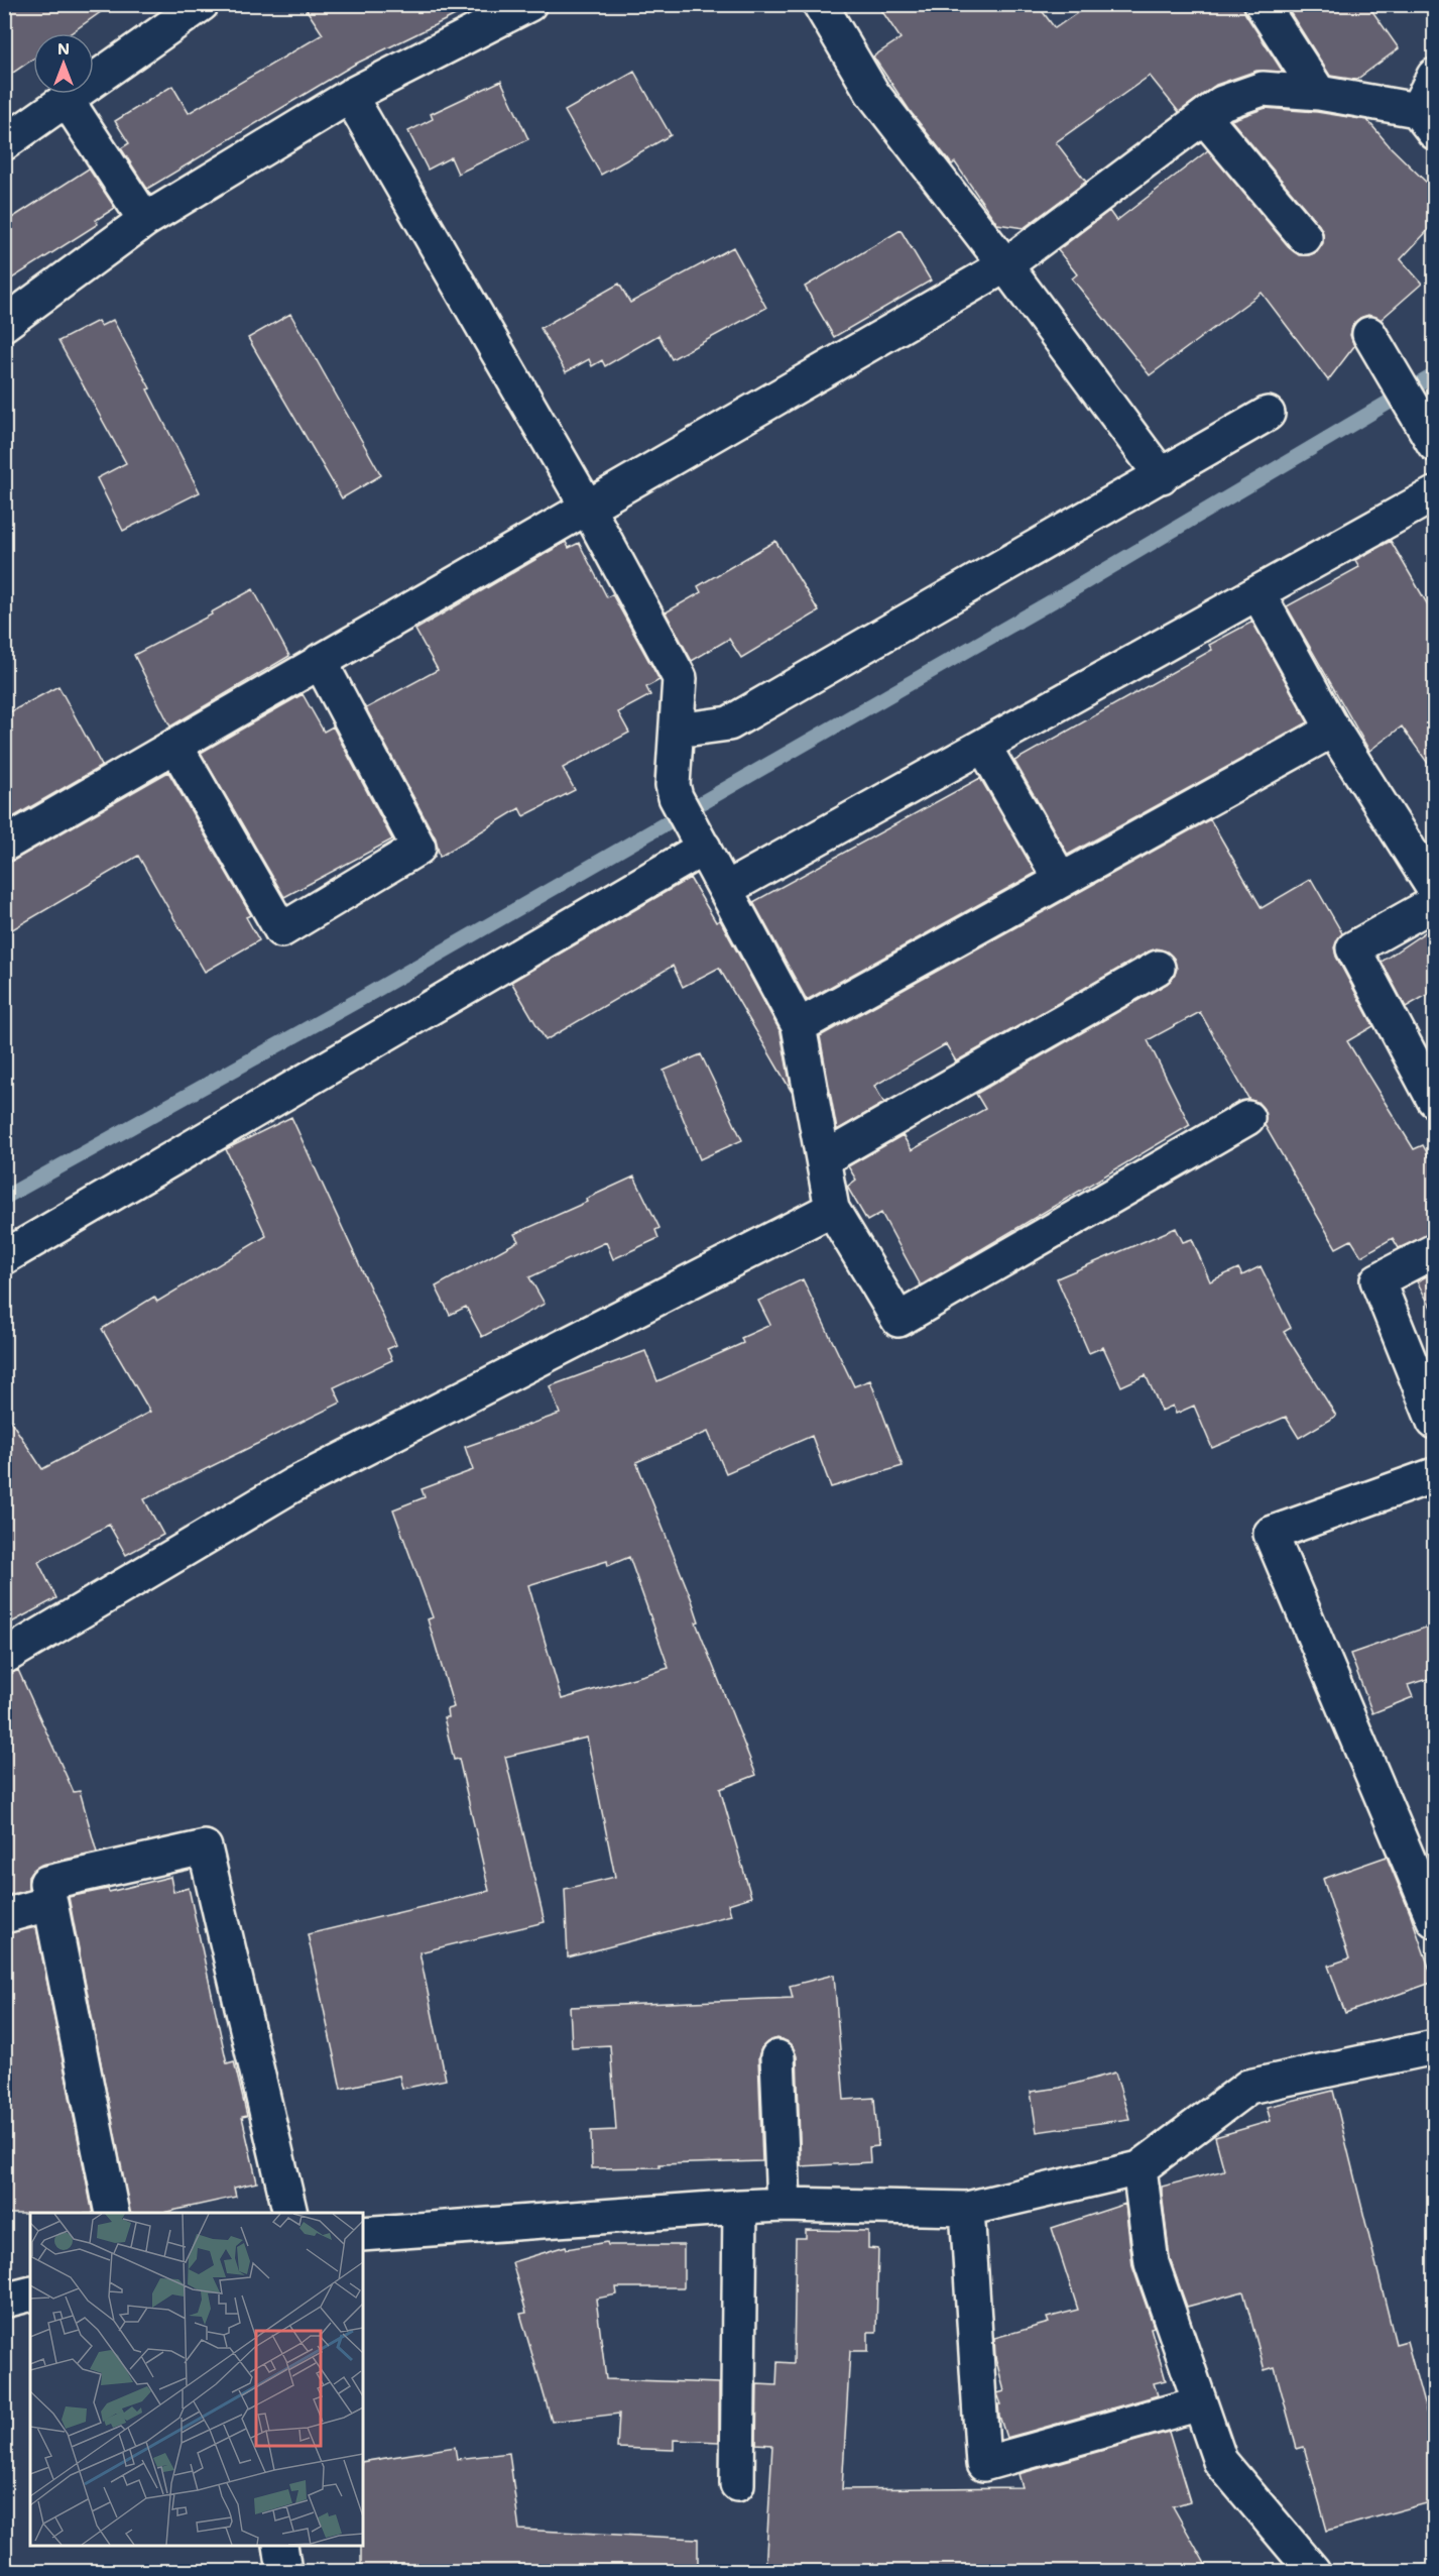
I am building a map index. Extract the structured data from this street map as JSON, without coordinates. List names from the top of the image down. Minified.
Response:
{"north":"top"}
